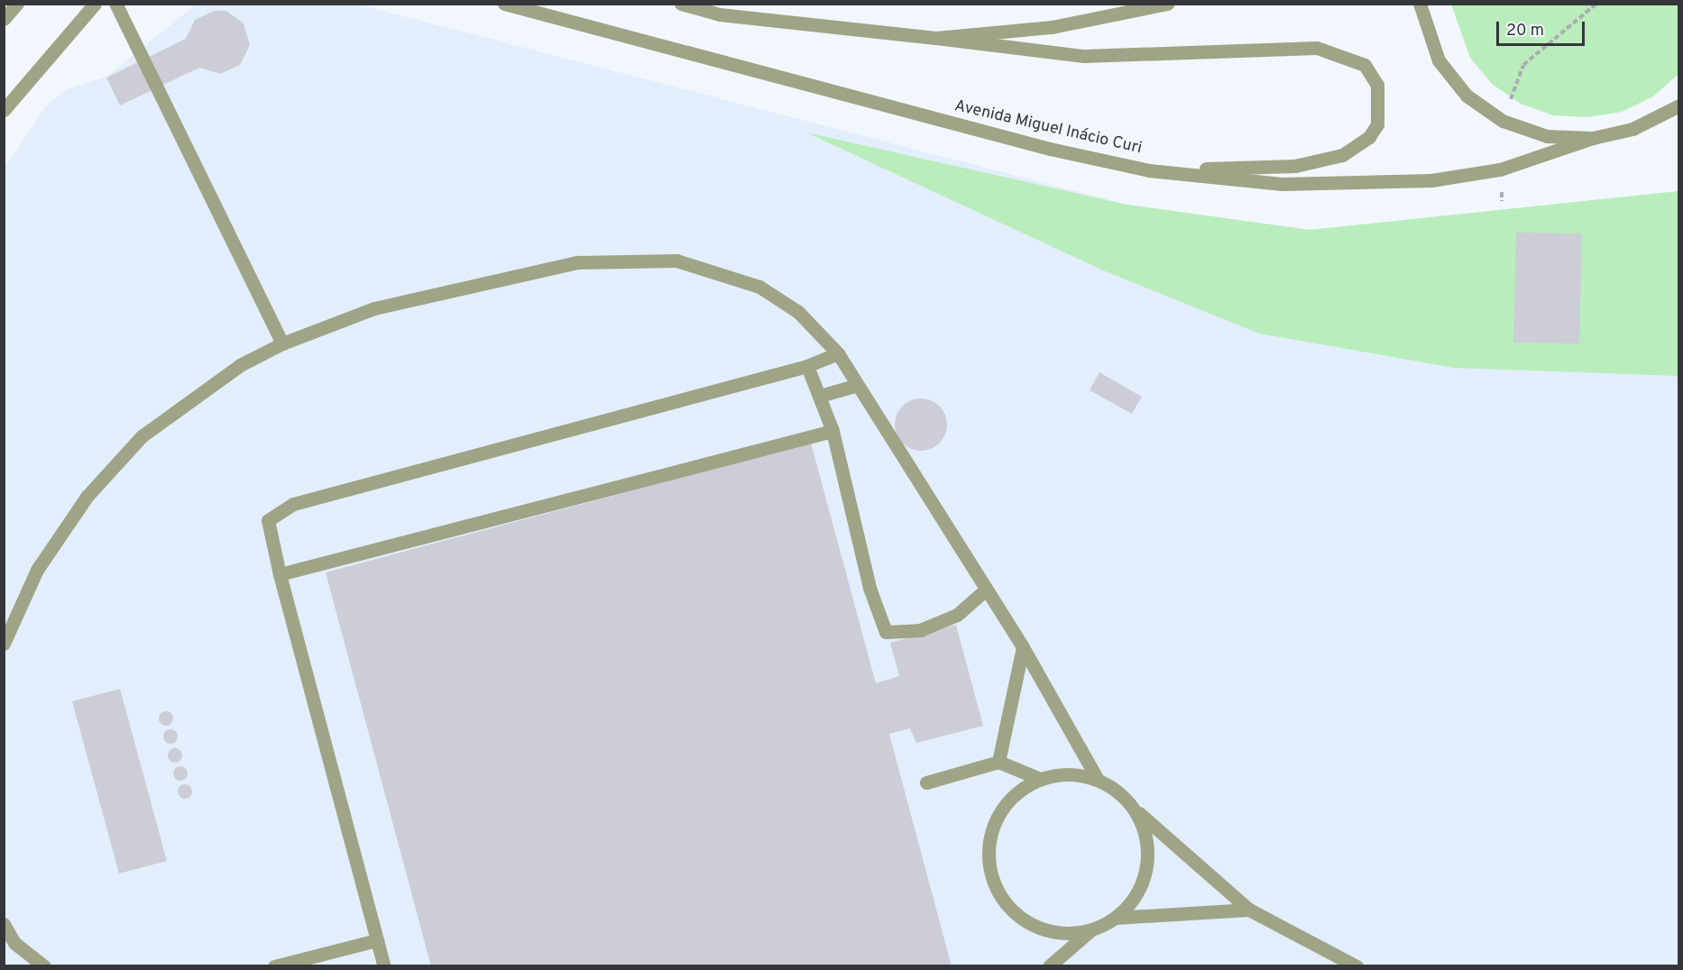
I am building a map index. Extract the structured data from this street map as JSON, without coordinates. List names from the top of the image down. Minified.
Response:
{"streets":{"street":["Avenida Miguel Inácio Curi"]},"scale_bar":"20 m"}
